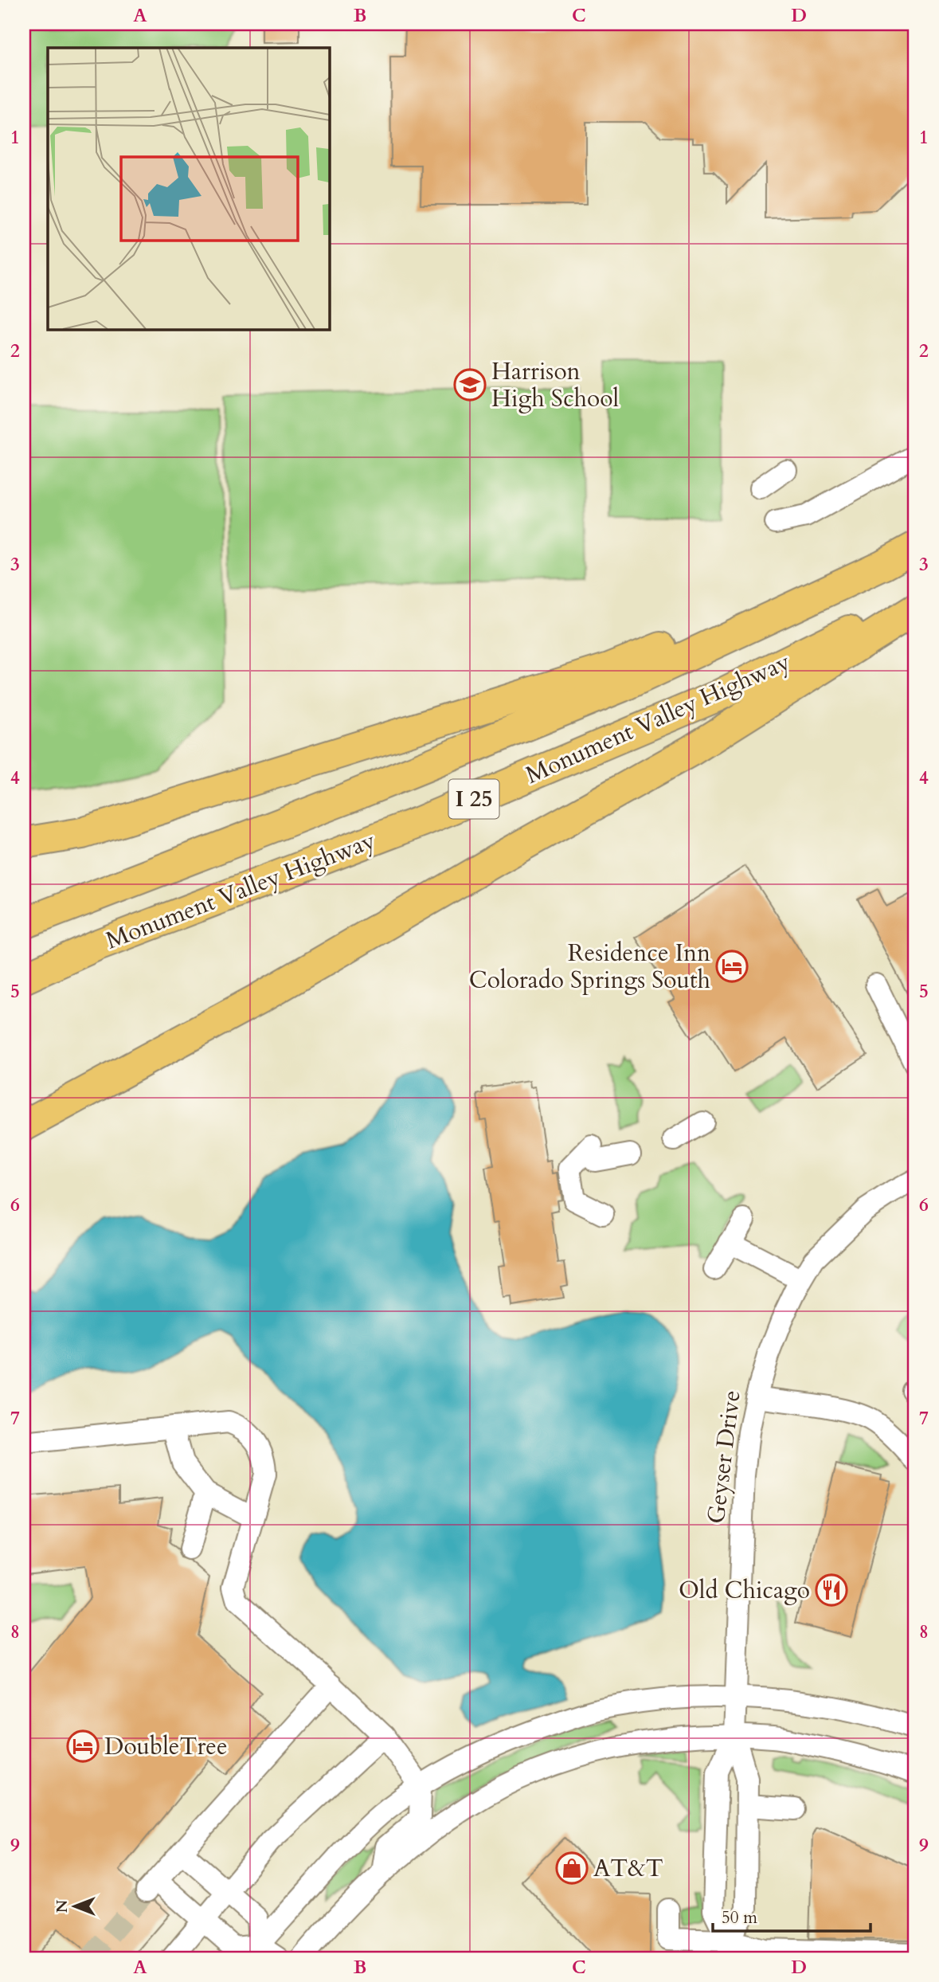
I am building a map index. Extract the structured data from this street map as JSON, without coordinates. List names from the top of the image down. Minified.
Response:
{"streets":{"highway":["Monument Valley Highway","I 25"],"street":["Geyser Drive"]},"places":{"school or university":["Harrison High School"],"hotel":["Residence Inn Colorado Springs South","DoubleTree"],"restaurant":["Old Chicago"],"shop":["AT&T"]},"scale_bar":"50 m","north":"left","grid":{"columns":["A","B","C","D"],"rows":["1","2","3","4","5","6","7","8","9"]}}
